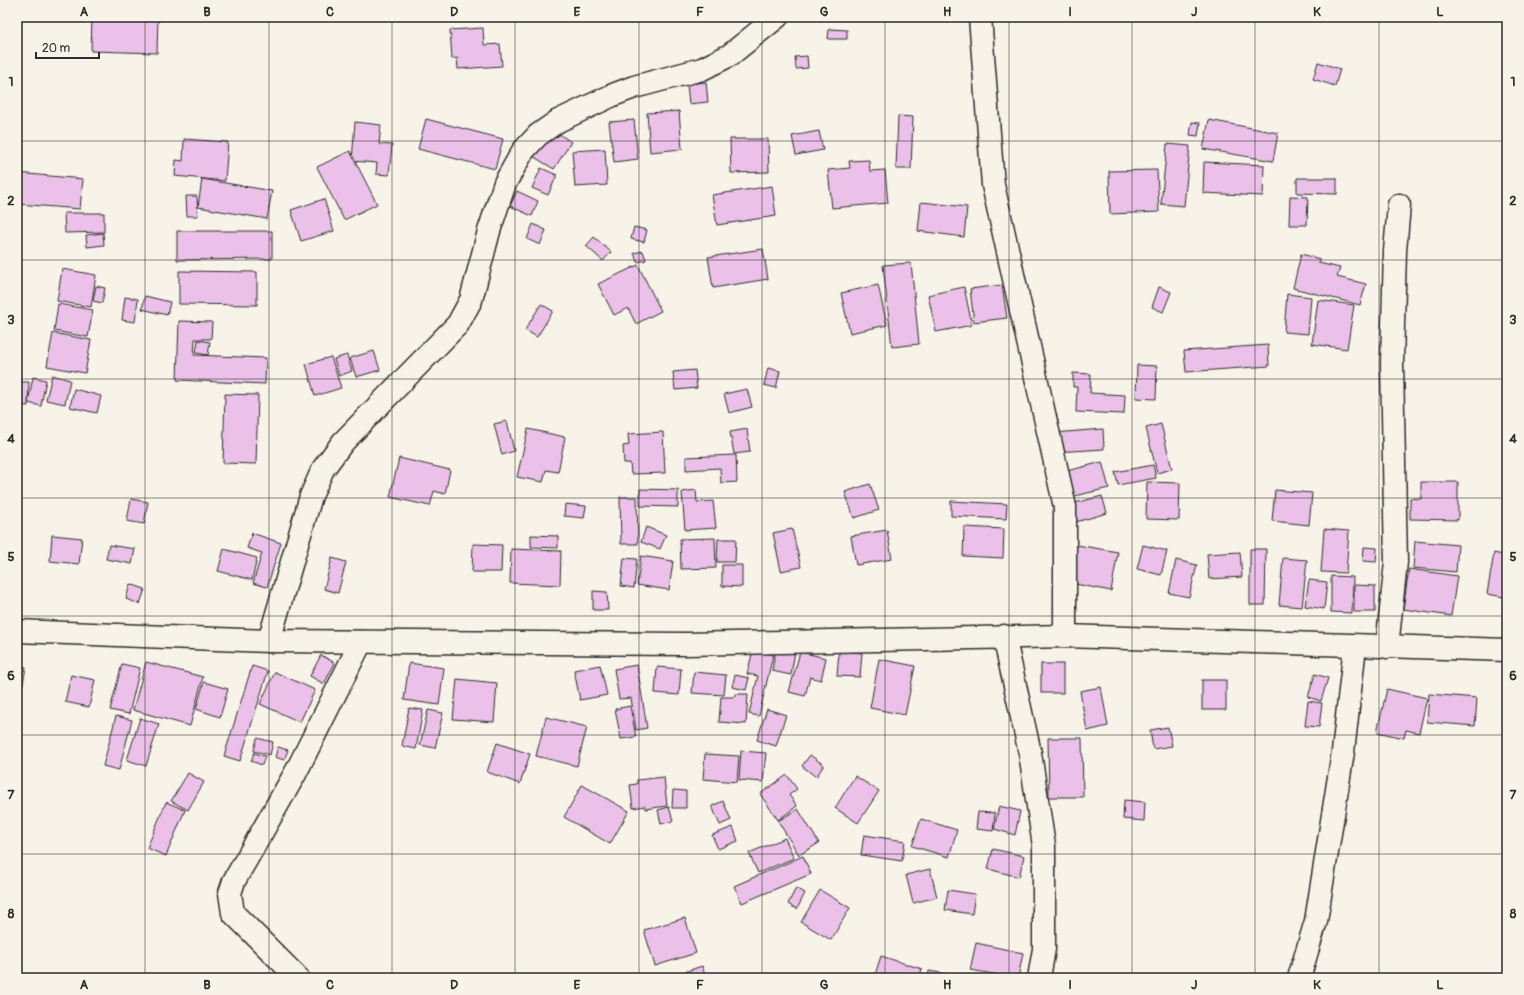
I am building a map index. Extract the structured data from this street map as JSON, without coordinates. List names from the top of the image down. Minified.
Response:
{"scale_bar":"20 m","grid":{"columns":["A","B","C","D","E","F","G","H","I","J","K","L"],"rows":["1","2","3","4","5","6","7","8"]}}
